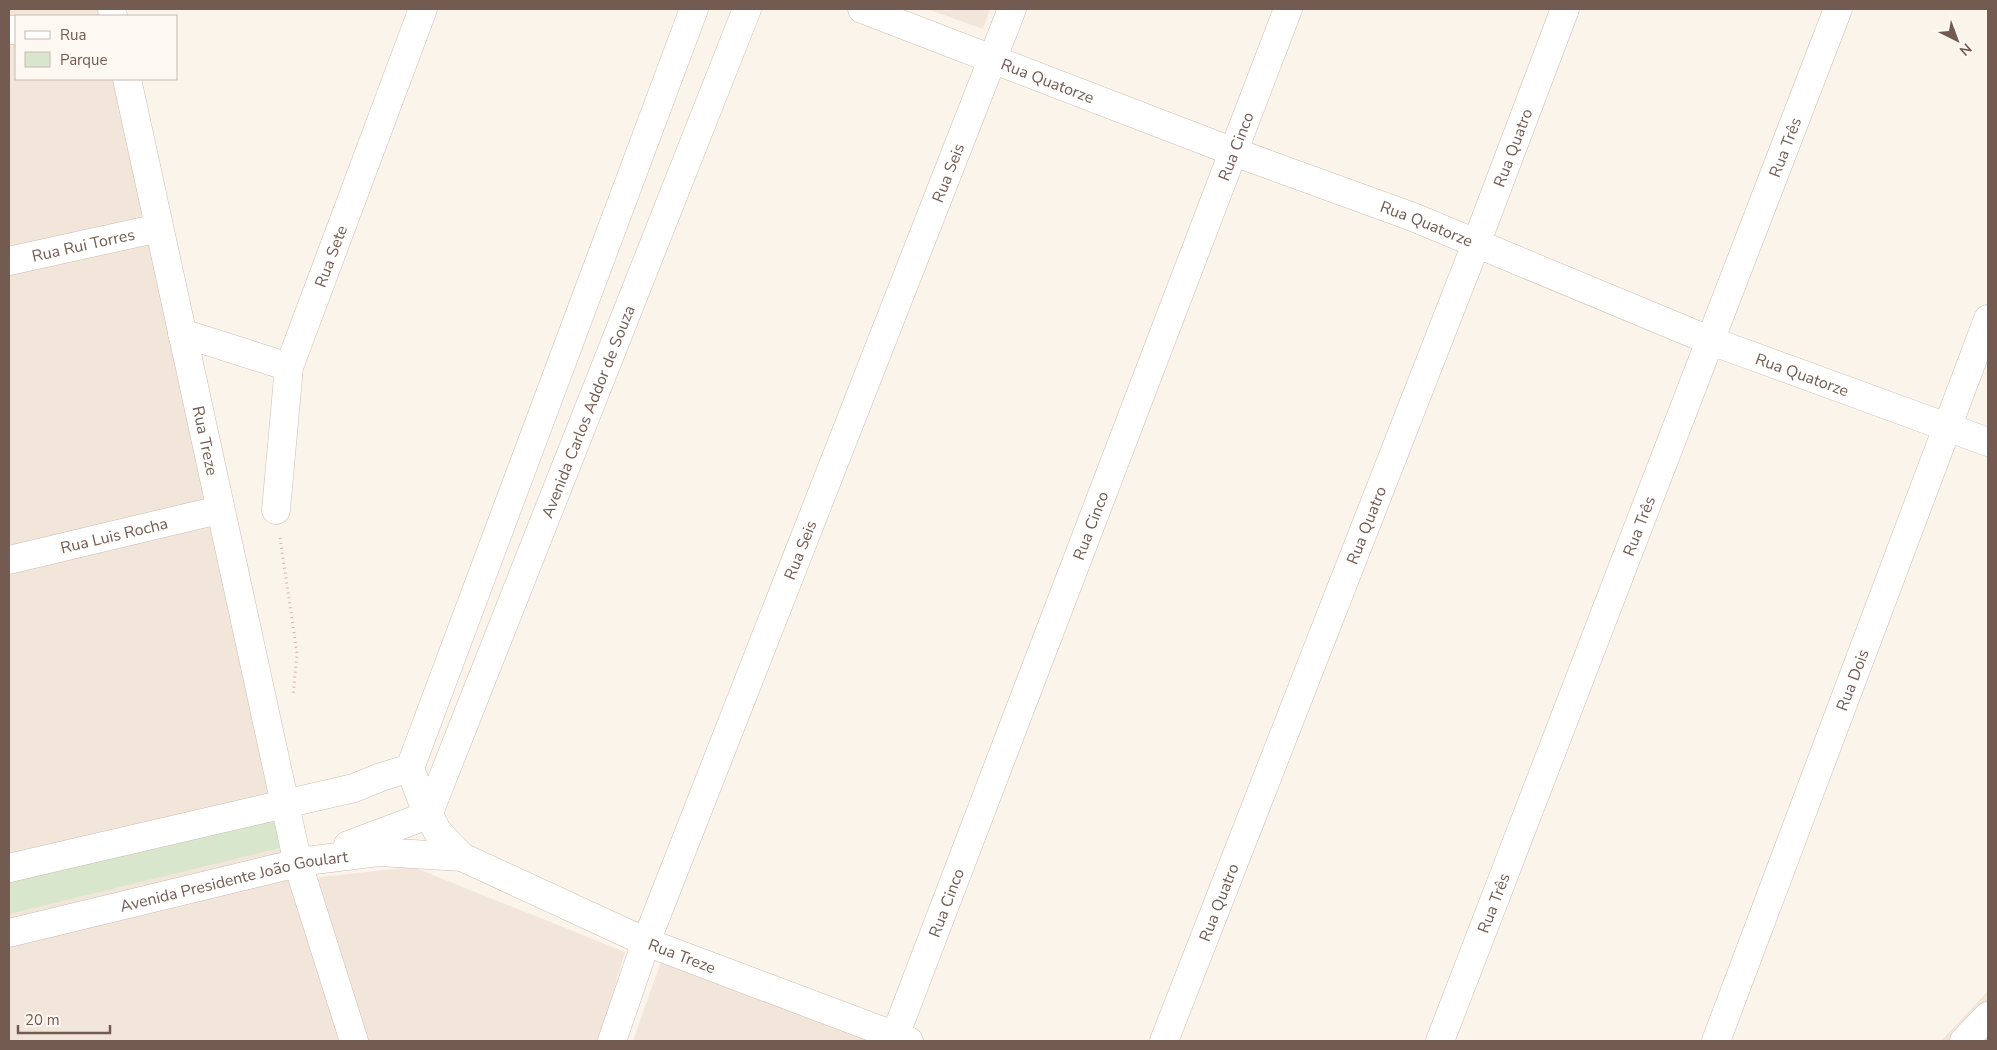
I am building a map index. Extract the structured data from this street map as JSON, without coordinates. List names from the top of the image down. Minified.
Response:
{"streets":{"street":["Rua Quatorze","Rua Cinco","Rua Três","Rua Quatro","Rua Seis","Rua Rui Torres","Rua Sete","Avenida Carlos Addor de Souza","Rua Treze","Rua Luis Rocha","Rua Dois","Avenida Presidente João Goulart"]},"crossings":[["Rua Quatorze","Rua Cinco"],["Rua Quatorze","Rua Três"],["Rua Quatorze","Rua Quatro"],["Rua Quatorze","Rua Seis"],["Rua Quatorze","Rua Dois"],["Rua Cinco","Rua Treze"],["Rua Seis","Rua Treze"],["Rua Rui Torres","Rua Treze"],["Rua Treze","Rua Luis Rocha"],["Rua Treze","Avenida Presidente João Goulart"]],"legend":["Rua","Parque"],"scale_bar":"20 m","north":"bottom right"}
